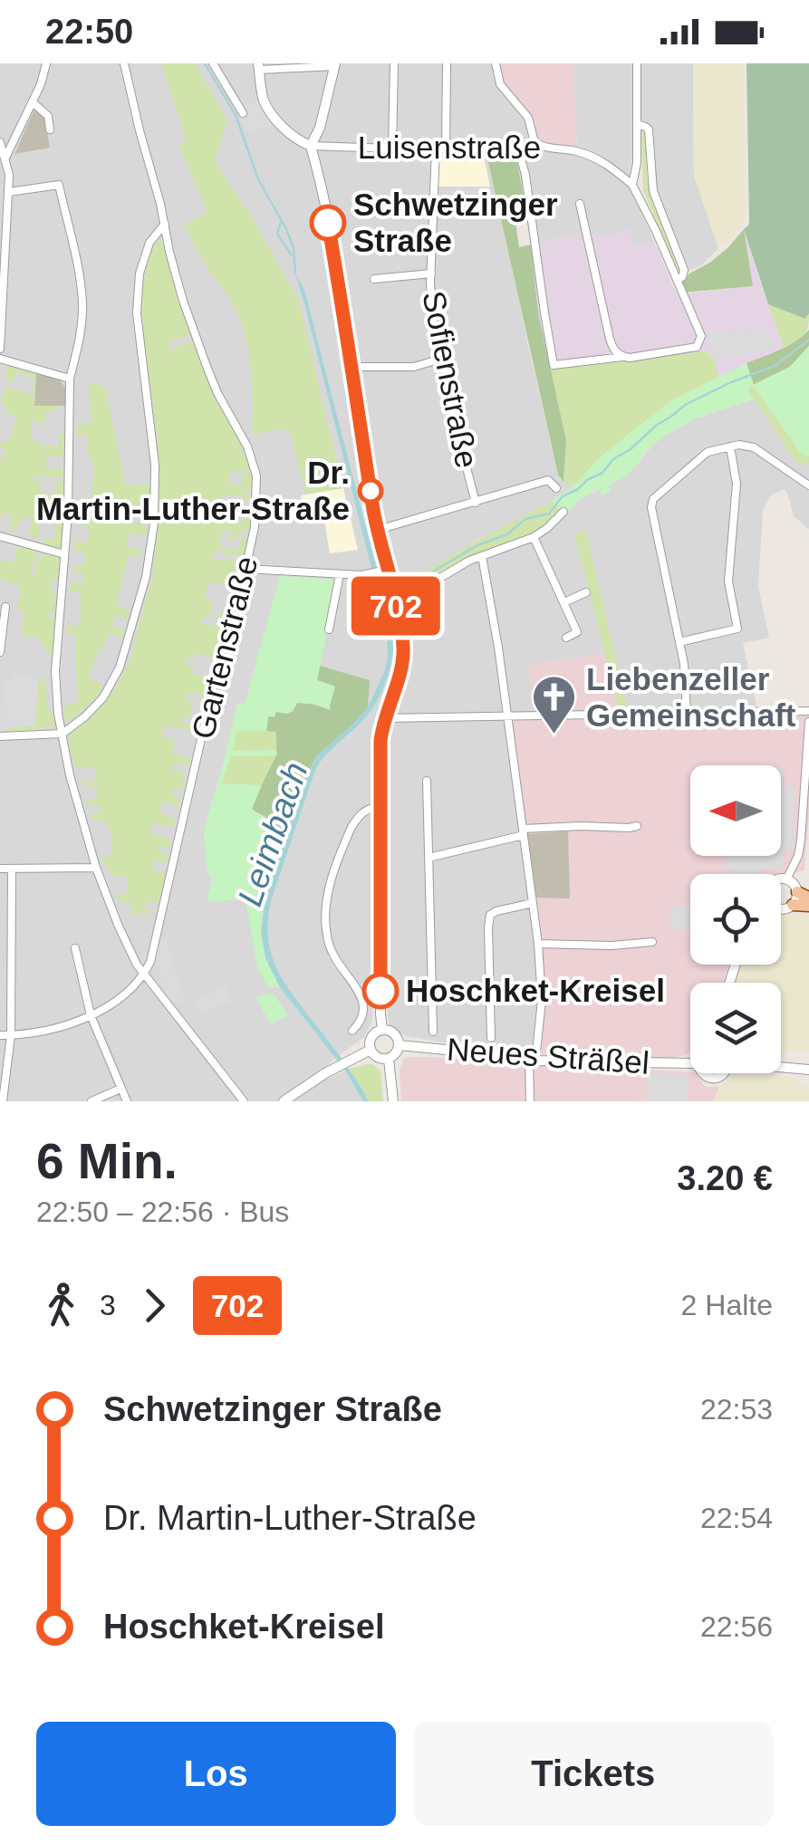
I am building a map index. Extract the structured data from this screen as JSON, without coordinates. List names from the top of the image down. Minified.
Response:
{"streets":{"street":["Luisenstraße","Sofienstraße","Gartenstraße","Neues Sträßel"]},"crossings":[["Luisenstraße","Sofienstraße"]],"water":["Leimbach"],"places":{"other":["Schwetzinger Straße","Dr. Martin-Luther-Straße","Hoschket-Kreisel"],"church":["Liebenzeller Gemeinschaft"]},"lines":["bus line 702"],"north":"left","page":{"status":"22:50","on_map":"702","heading":["6 Min.","22:50 – 22:56 · Bus","3.20 €"],"legs":["3","702","2 Halte"],"list":[{"name":"Schwetzinger Straße","value":"22:53"},{"name":"Dr. Martin-Luther-Straße","value":"22:54"},{"name":"Hoschket-Kreisel","value":"22:56"}],"buttons":["Los","Tickets"]}}
